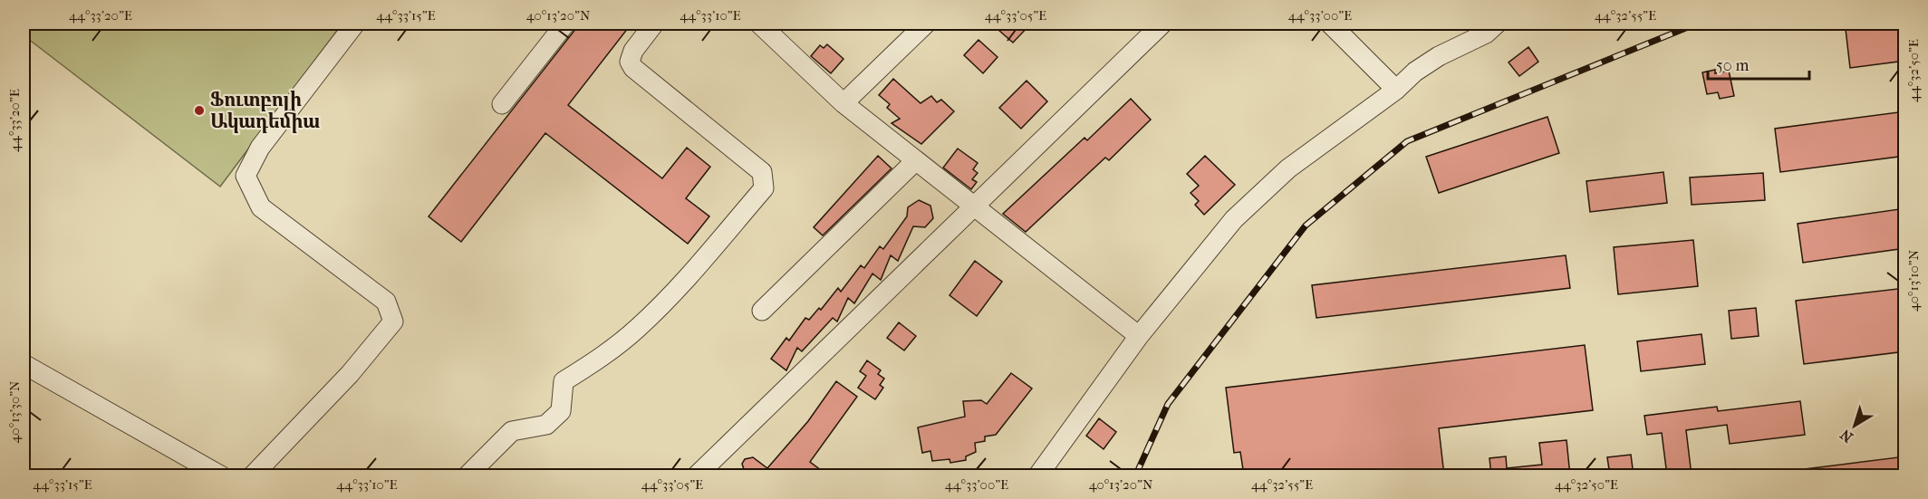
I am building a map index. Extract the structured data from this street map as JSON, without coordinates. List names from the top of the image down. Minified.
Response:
{"places":["Ֆուտբոլի Ակադեմիա"],"scale_bar":"50 m","north":"bottom left","coordinates":["44°33'20\"E","44°33'15\"E","40°13'20\"N","44°33'10\"E","44°33'05\"E","44°33'00\"E","44°32'55\"E","44°32'50\"E","40°13'10\"N","40°13'30\"N"]}
